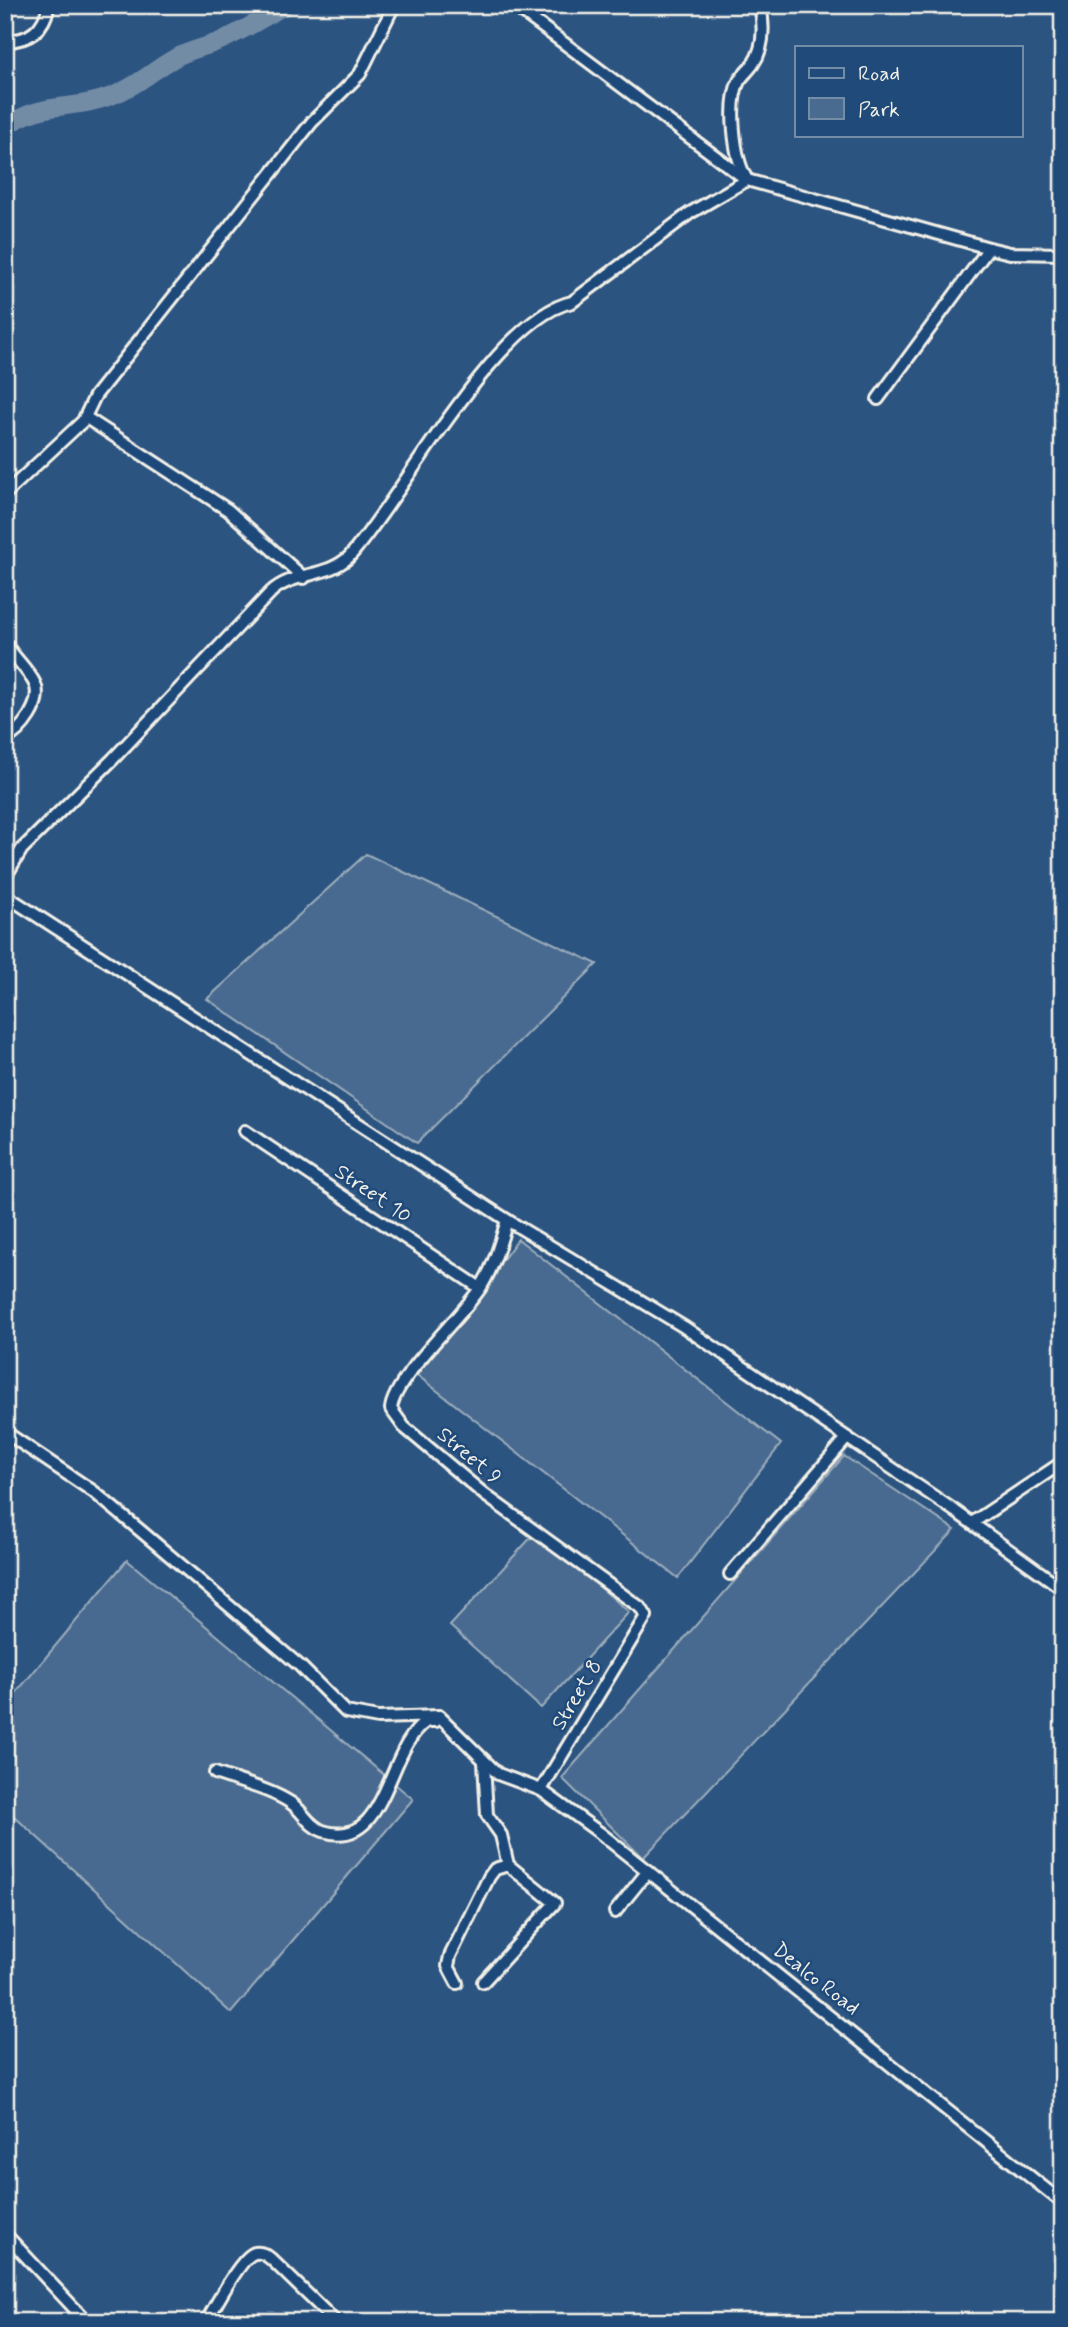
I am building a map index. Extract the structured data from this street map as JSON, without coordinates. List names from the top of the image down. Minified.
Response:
{"streets":{"street":["Street 10","Street 9","Street 8","Dealco Road"]},"crossings":[["Street 10","Street 9"],["Street 9","Street 8"],["Street 8","Dealco Road"]],"legend":["Road","Park"]}
